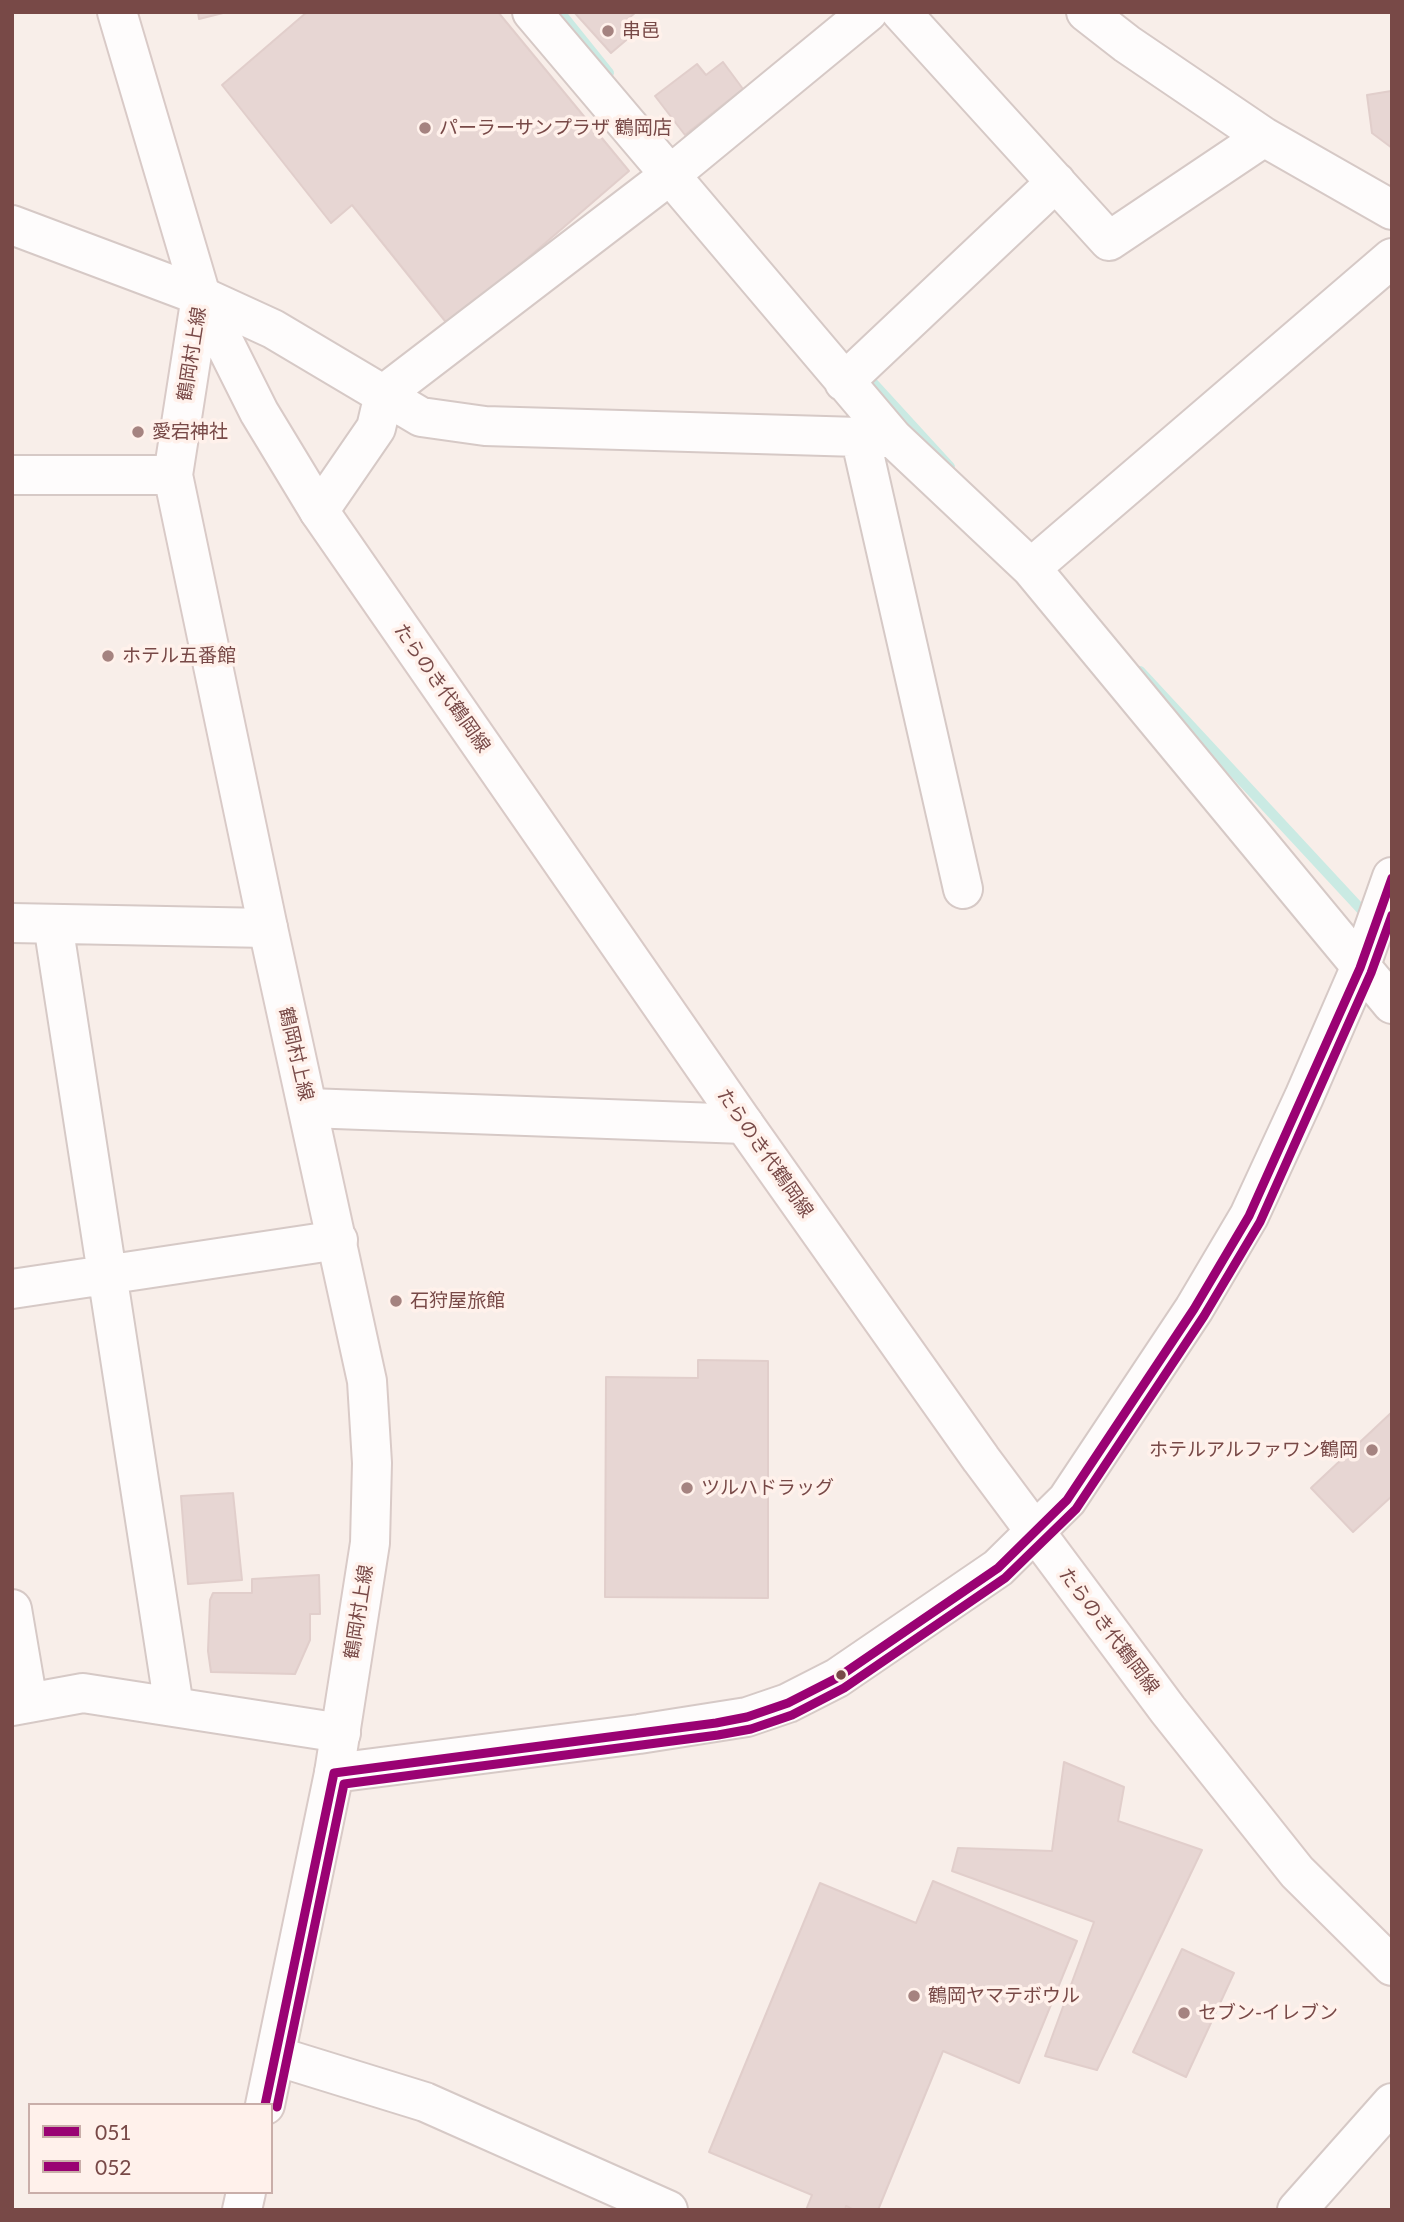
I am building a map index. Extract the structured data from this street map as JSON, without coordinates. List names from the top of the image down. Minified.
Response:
{"streets":{"street":["鶴岡村上線","たらのき代鶴岡線"]},"crossings":[["鶴岡村上線","たらのき代鶴岡線"]],"places":["串邑","パーラーサンプラザ 鶴岡店","愛宕神社","ホテル五番館","石狩屋旅館","ホテルアルファワン鶴岡","ツルハドラッグ","鶴岡ヤマテボウル","セブン-イレブン"],"lines":["transit line 051","transit line 052"],"legend":["051","052"]}
